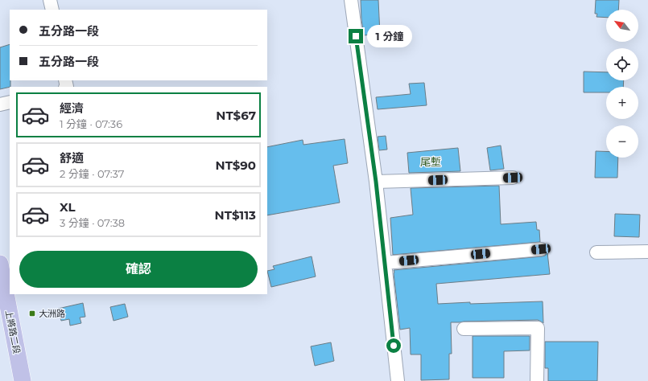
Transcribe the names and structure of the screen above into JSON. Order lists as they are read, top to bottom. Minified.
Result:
{"streets":{"main road":["上將路二段"]},"districts":["尾塹"],"places":{"transit":["大洲路"]},"north":"top left","page":{"map_buttons":["+","−"],"banner":["五分路一段","五分路一段"],"bubble":"1 分鐘","list":[{"name":"經濟","note":"1 分鐘 · 07:36","value":"NT$67"},{"name":"舒適","note":"2 分鐘 · 07:37","value":"NT$90"},{"name":"XL","note":"3 分鐘 · 07:38","value":"NT$113"}],"buttons":"確認"}}
